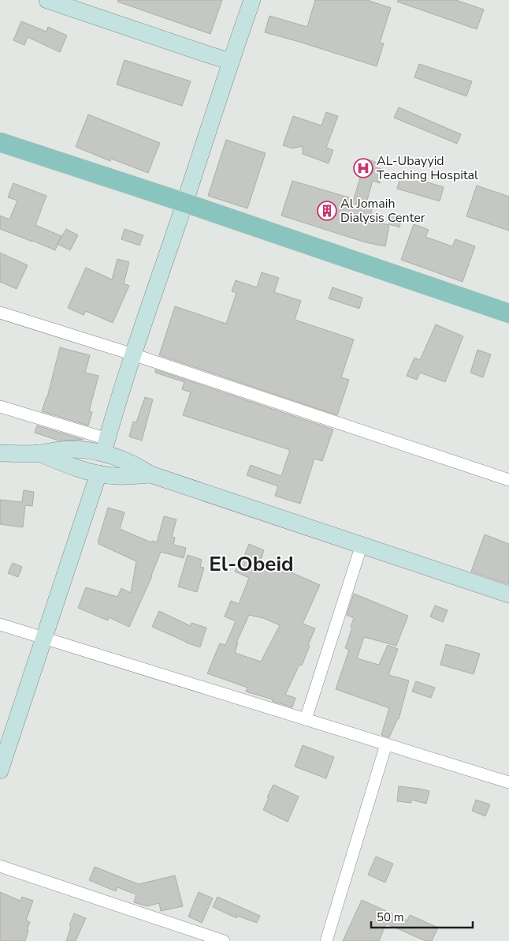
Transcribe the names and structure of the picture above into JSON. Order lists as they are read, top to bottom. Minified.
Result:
{"districts":["El-Obeid"],"places":{"hospital":["AL-Ubayyid Teaching Hospital"],"building":["Al Jomaih Dialysis Center"]},"scale_bar":"50 m"}
